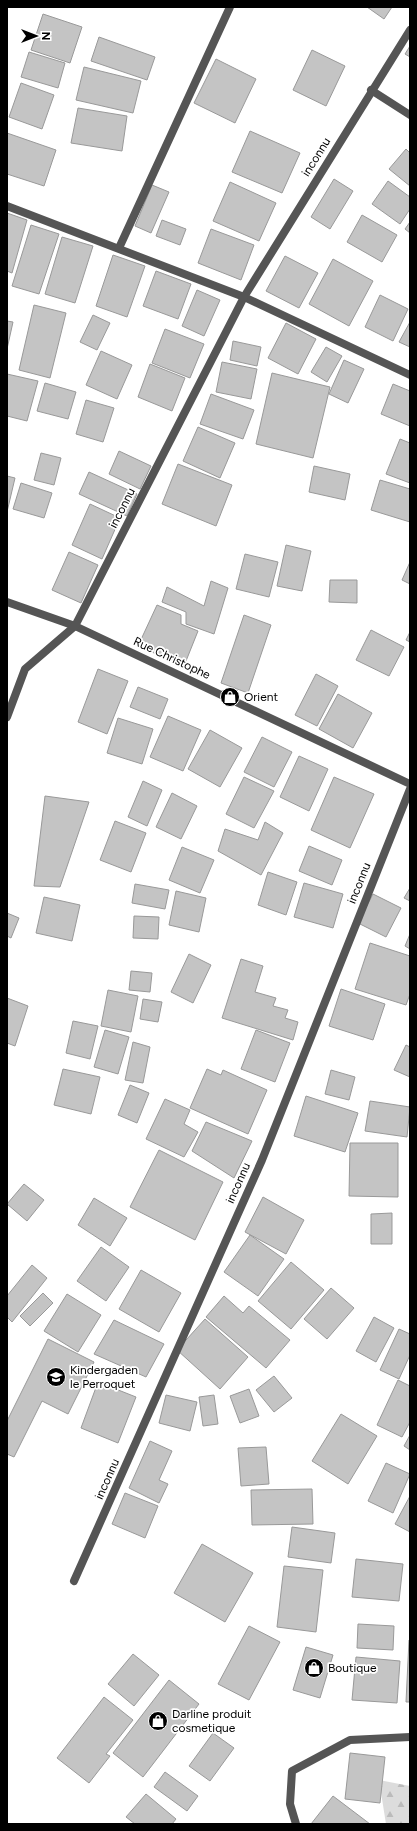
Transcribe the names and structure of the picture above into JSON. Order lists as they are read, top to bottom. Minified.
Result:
{"streets":{"street":["inconnu","Rue Christophe"]},"crossings":[["inconnu","Rue Christophe"]],"places":{"shop":["Orient","Boutique","Darline produit cosmetique"],"school or university":["Kindergaden le Perroquet"]},"north":"right"}
